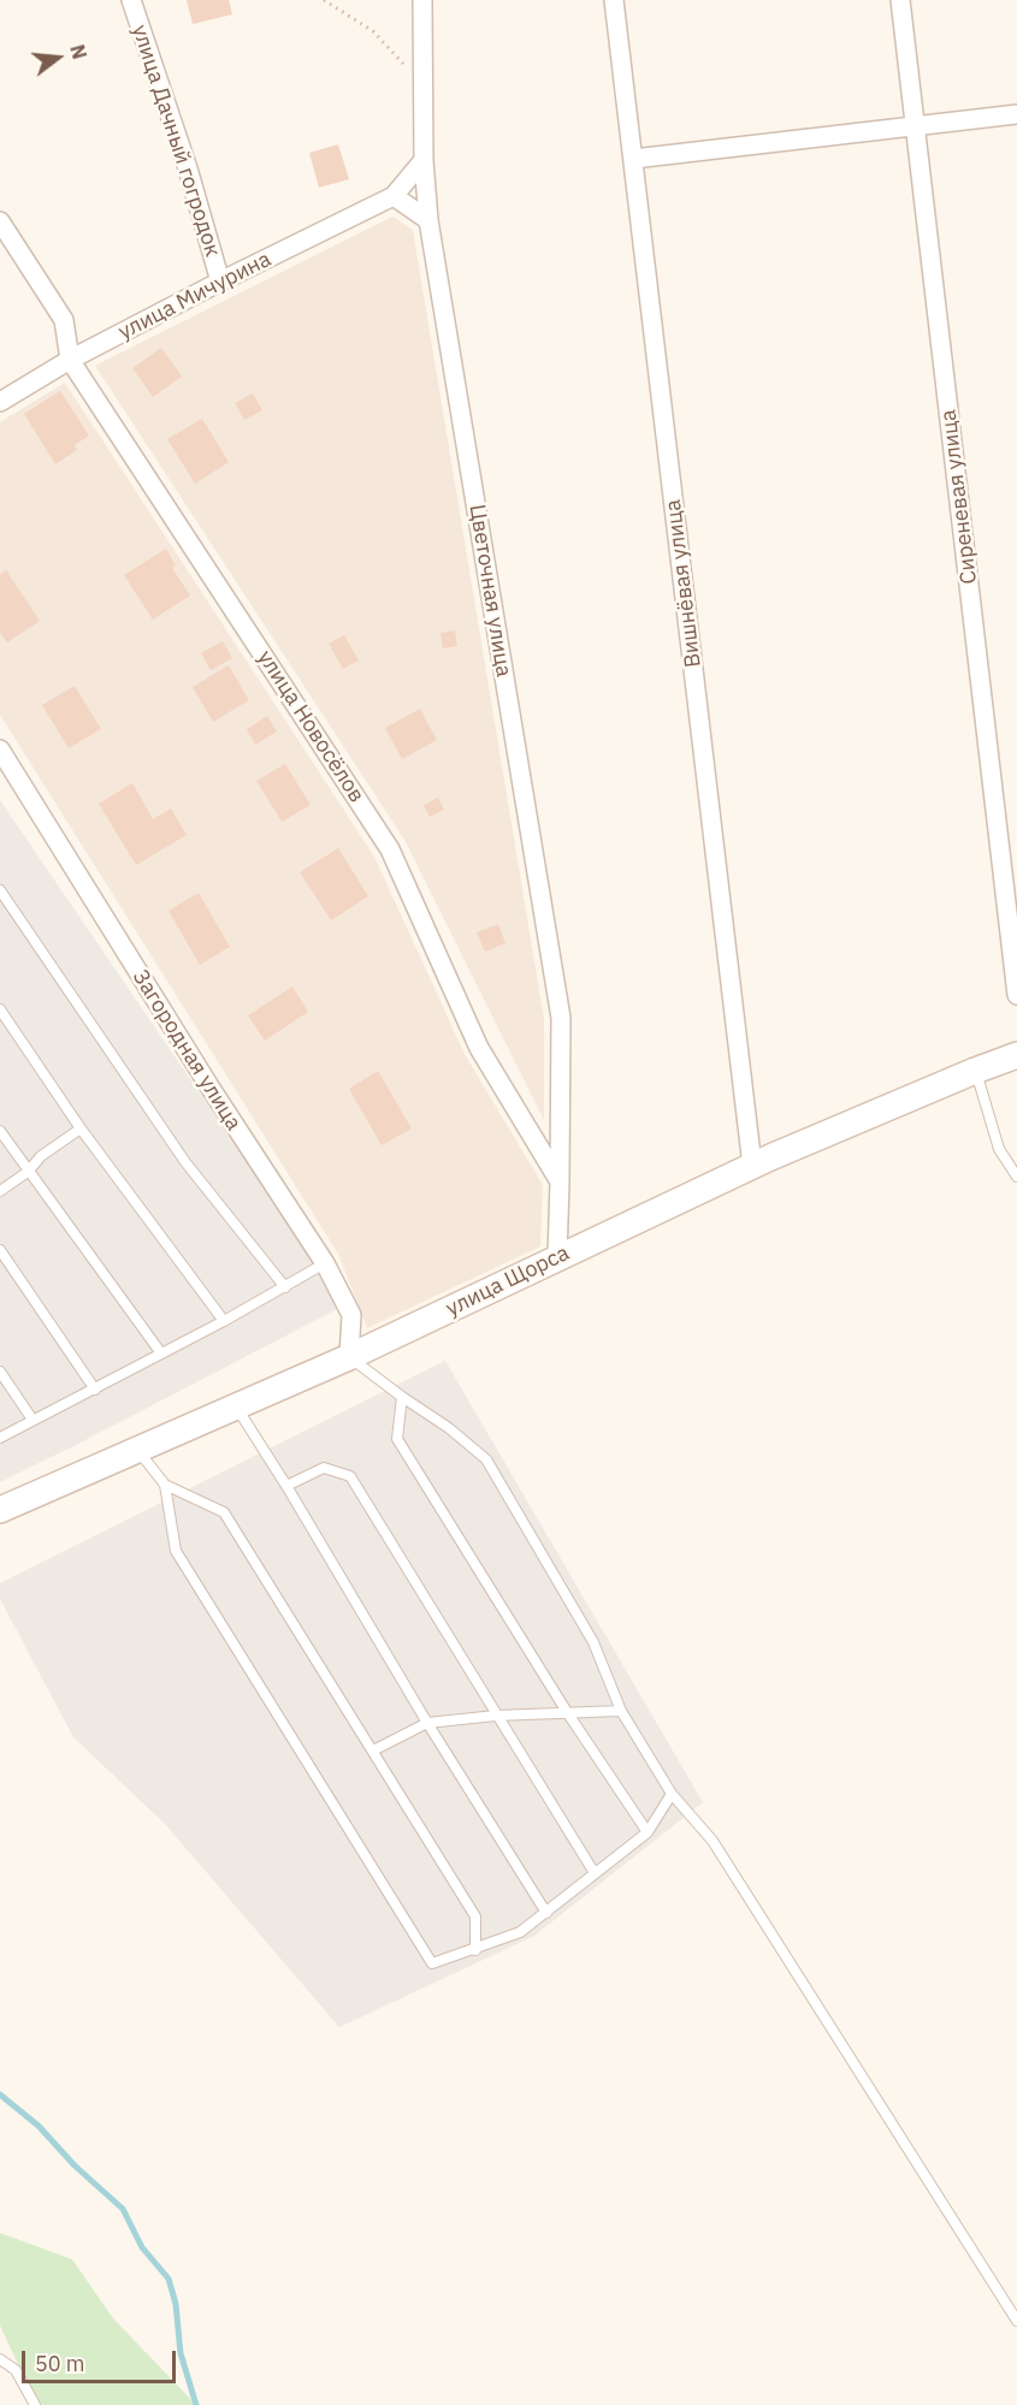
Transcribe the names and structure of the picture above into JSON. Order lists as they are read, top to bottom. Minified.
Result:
{"streets":{"street":["улица Дачный гогродок","улица Мичурина","Сиреневая улица","Вишнёвая улица","Цветочная улица","улица Новосёлов","Загородная улица","улица Щорса"]},"crossings":[["улица Дачный гогродок","улица Мичурина"],["улица Мичурина","Цветочная улица"],["улица Мичурина","улица Новосёлов"],["Вишнёвая улица","улица Щорса"],["Цветочная улица","улица Новосёлов"],["Загородная улица","улица Щорса"]],"scale_bar":"50 m","north":"right"}
